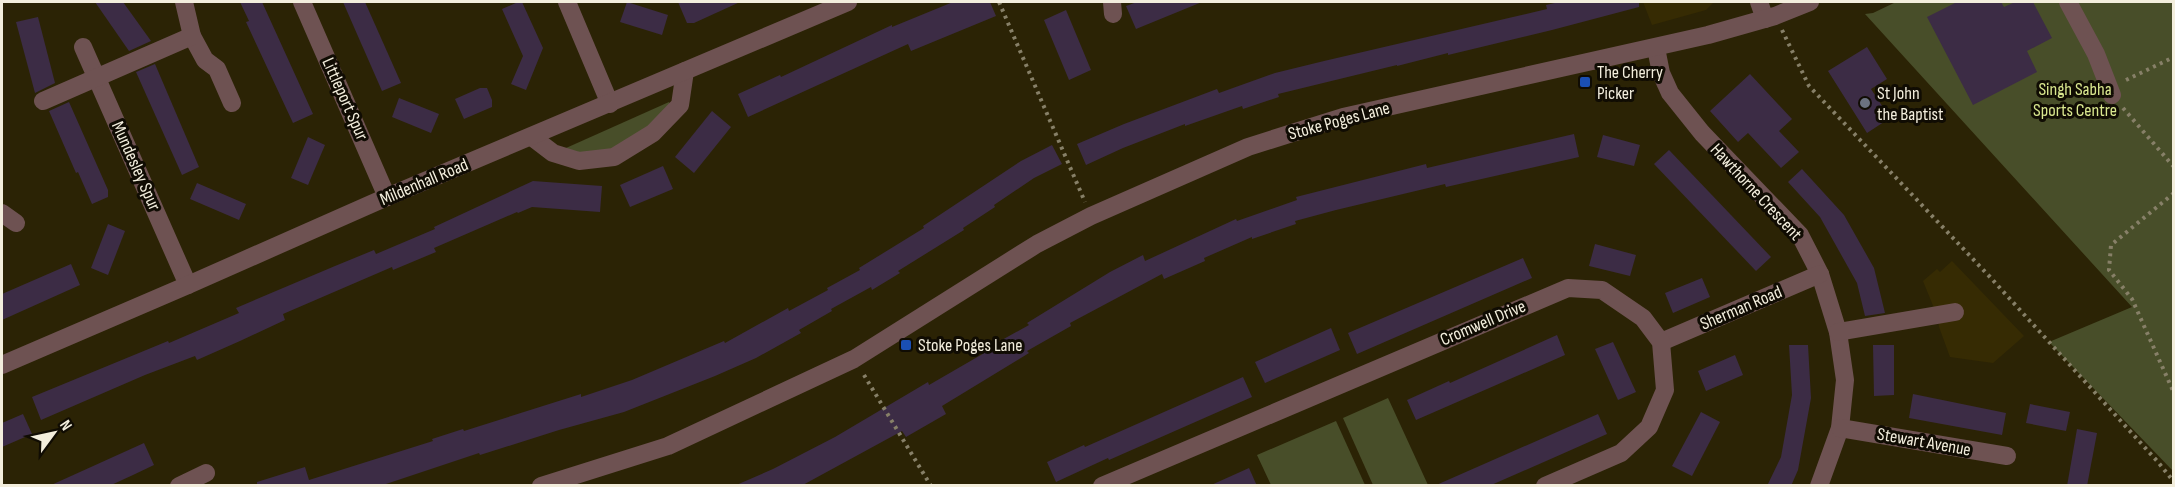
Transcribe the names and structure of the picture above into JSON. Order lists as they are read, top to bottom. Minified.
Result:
{"streets":{"street":["Littleport Spur","Stoke Poges Lane","Mundesley Spur","Mildenhall Road","Hawthorne Crescent","Sherman Road","Cromwell Drive","Stewart Avenue"]},"crossings":[["Littleport Spur","Mildenhall Road"],["Stoke Poges Lane","Hawthorne Crescent"],["Mundesley Spur","Mildenhall Road"],["Hawthorne Crescent","Sherman Road"],["Hawthorne Crescent","Stewart Avenue"],["Sherman Road","Cromwell Drive"]],"parks":["Singh Sabha Sports Centre"],"places":{"transit":["The Cherry Picker","Stoke Poges Lane"],"other":["St John the Baptist"]},"north":"top right"}
